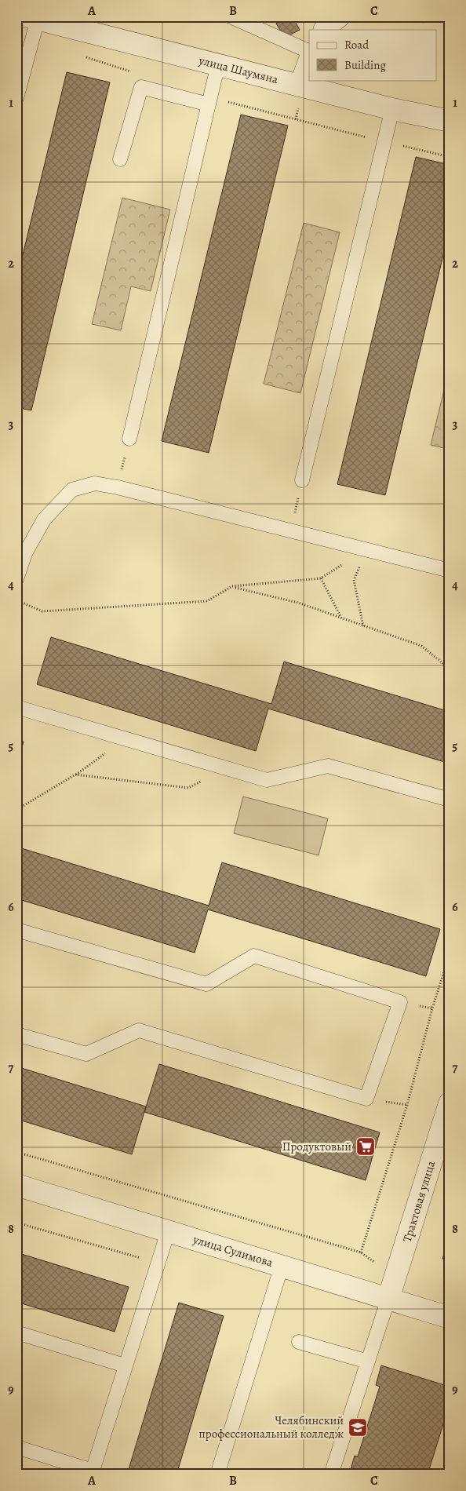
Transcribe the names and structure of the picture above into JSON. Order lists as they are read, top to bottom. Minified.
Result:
{"streets":{"street":["улица Шаумяна","Трактовая улица","улица Сулимова"]},"crossings":[["Трактовая улица","улица Сулимова"]],"places":{"supermarket":["Продуктовый"],"school or university":["Челябинский профессиональный колледж"]},"legend":["Road","Building"],"grid":{"columns":["A","B","C"],"rows":["1","2","3","4","5","6","7","8","9"]}}
